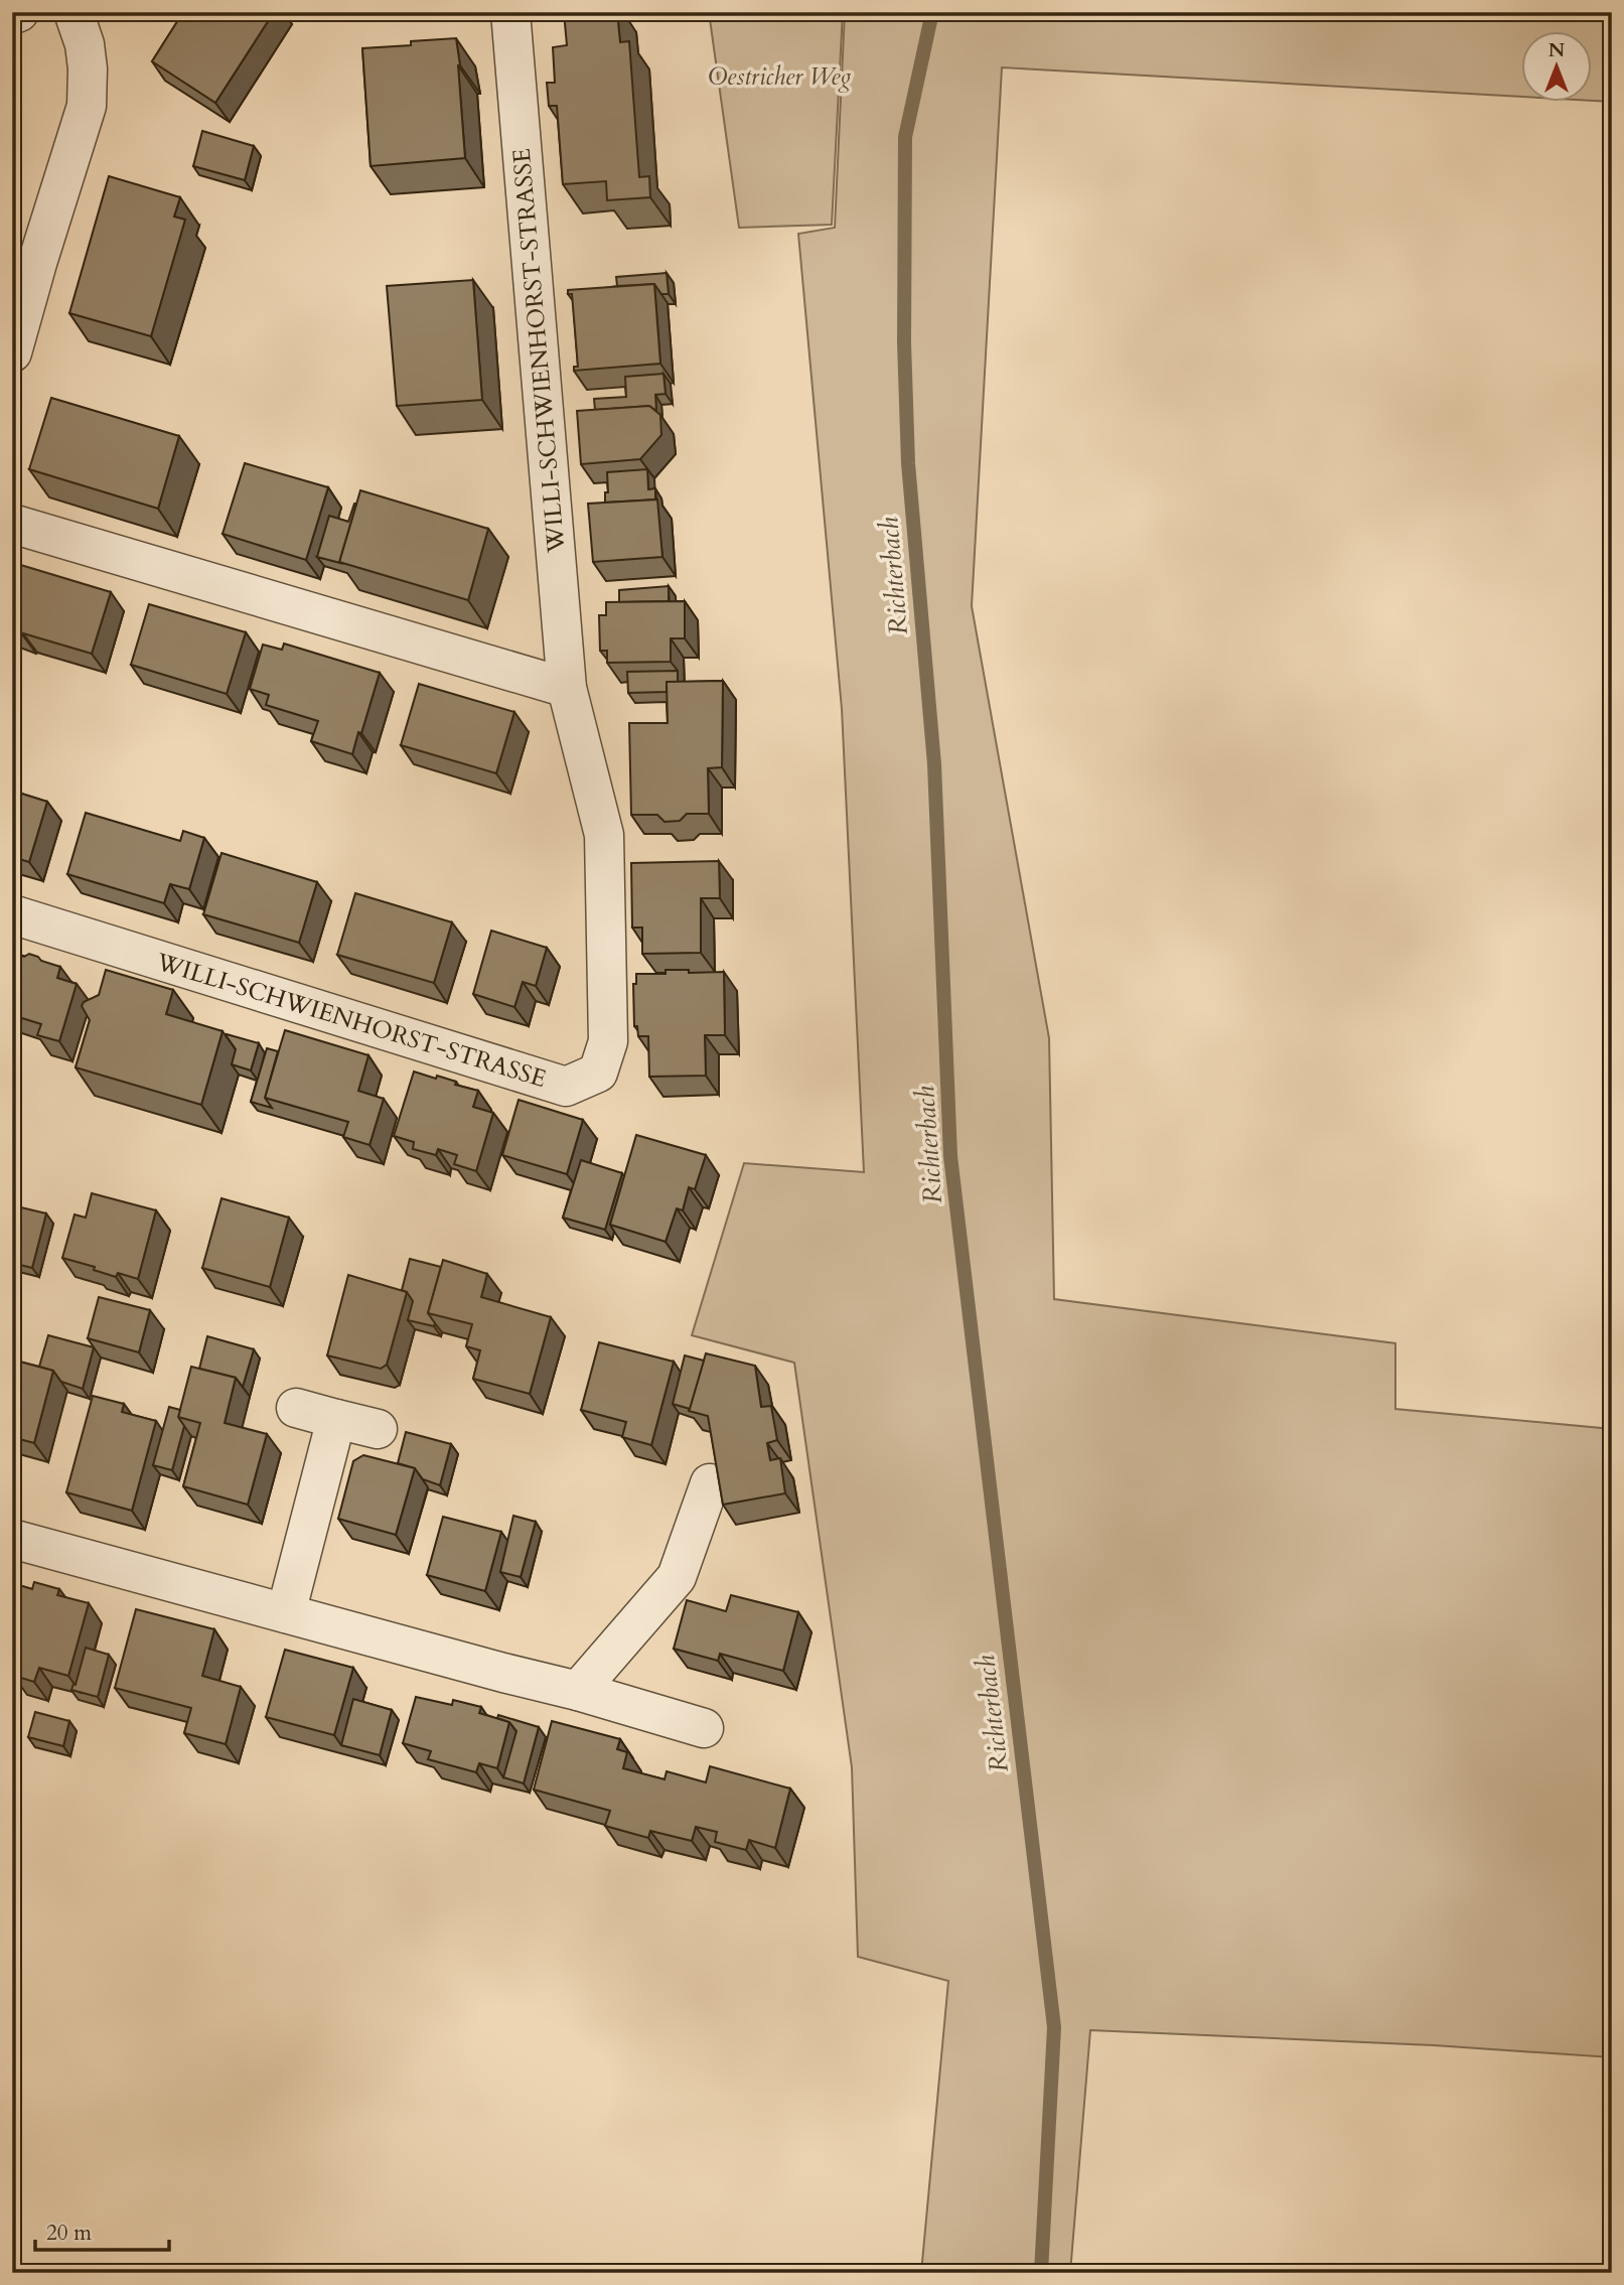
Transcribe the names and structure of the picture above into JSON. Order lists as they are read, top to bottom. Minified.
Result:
{"streets":{"street":["WILLI-SCHWIENHORST-STRASSE"]},"water":["Richterbach"],"parks":["Oestricher Weg"],"scale_bar":"20 m","north":"top"}
